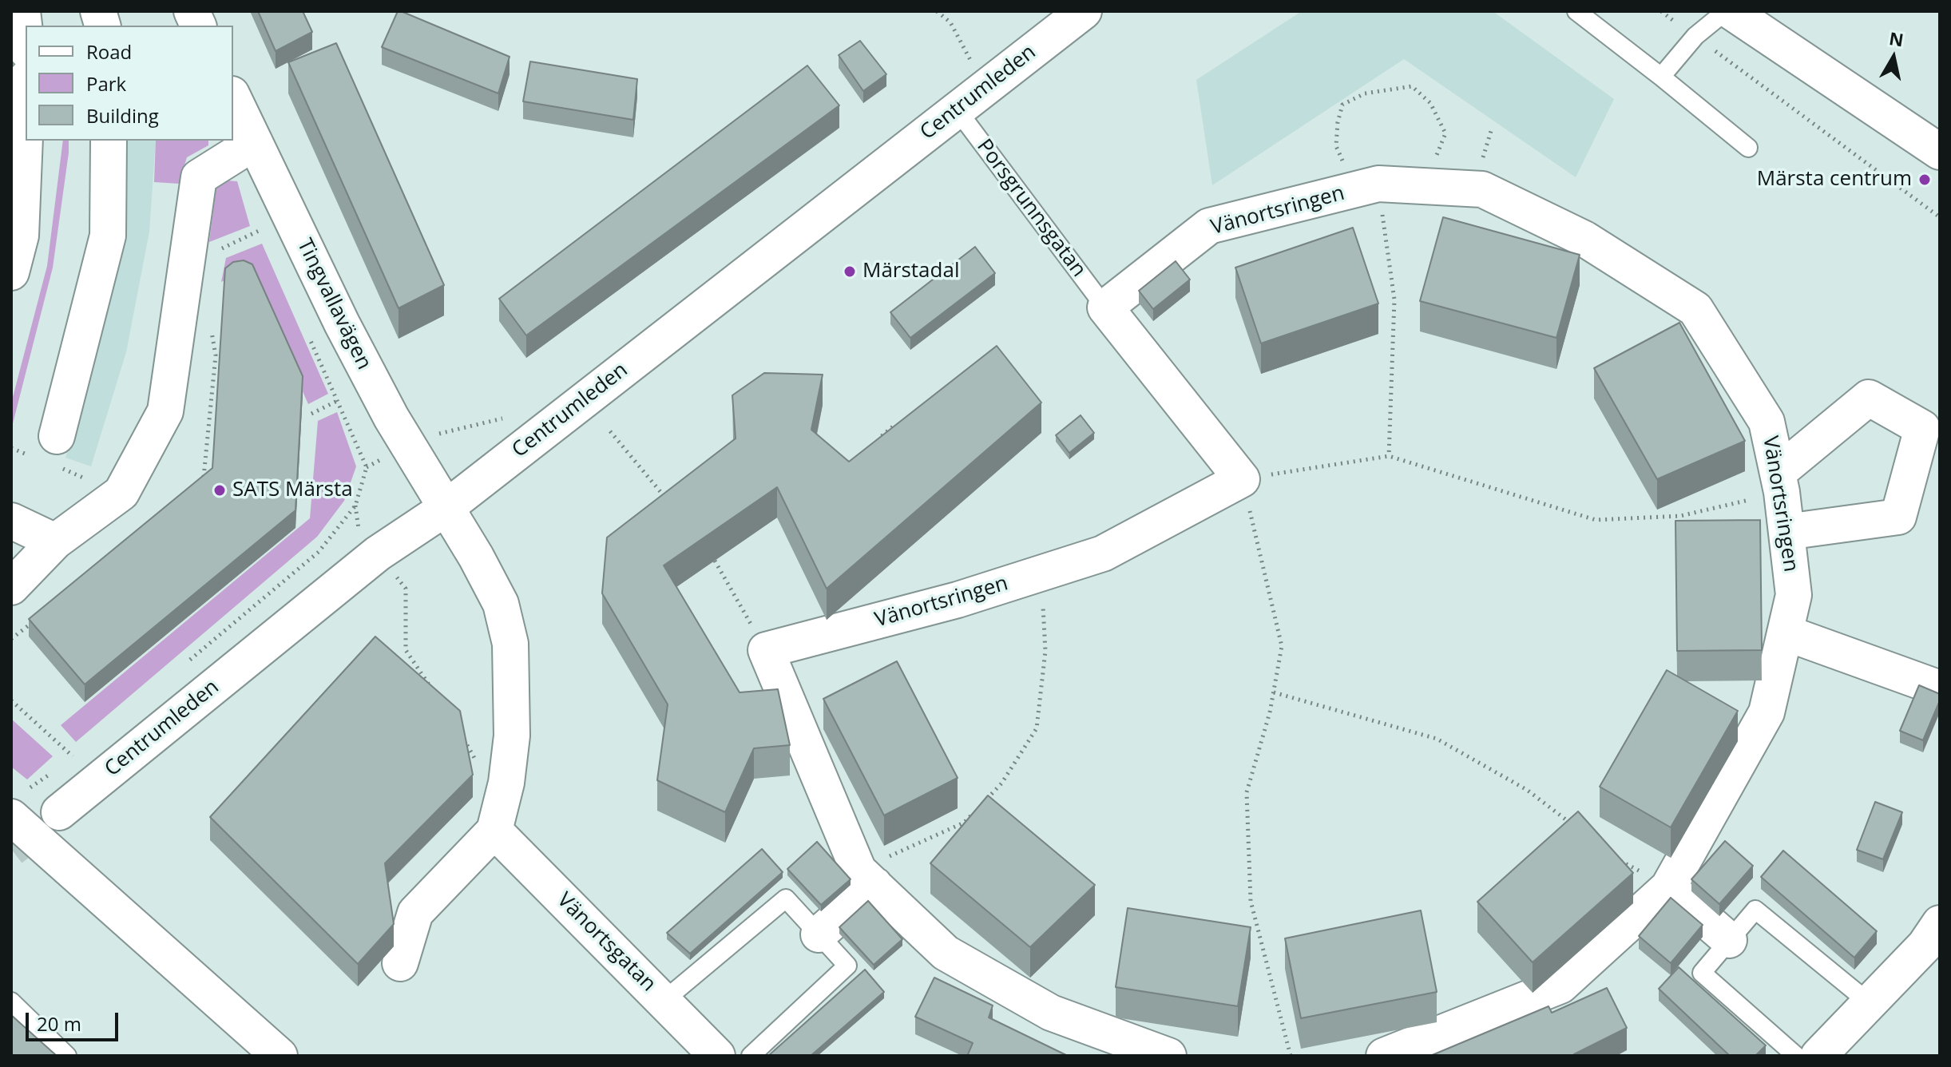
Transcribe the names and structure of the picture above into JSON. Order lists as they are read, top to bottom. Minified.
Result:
{"streets":{"street":["Centrumleden","Vänortsringen","Tingvallavägen","Vänortsgatan"],"lane":["Porsgrunnsgatan"]},"crossings":[["Centrumleden","Porsgrunnsgatan"],["Centrumleden","Tingvallavägen"],["Porsgrunnsgatan","Vänortsringen"],["Tingvallavägen","Vänortsgatan"]],"places":["Märsta centrum","Märstadal","SATS Märsta"],"legend":["Road","Park","Building"],"scale_bar":"20 m","north":"top"}
